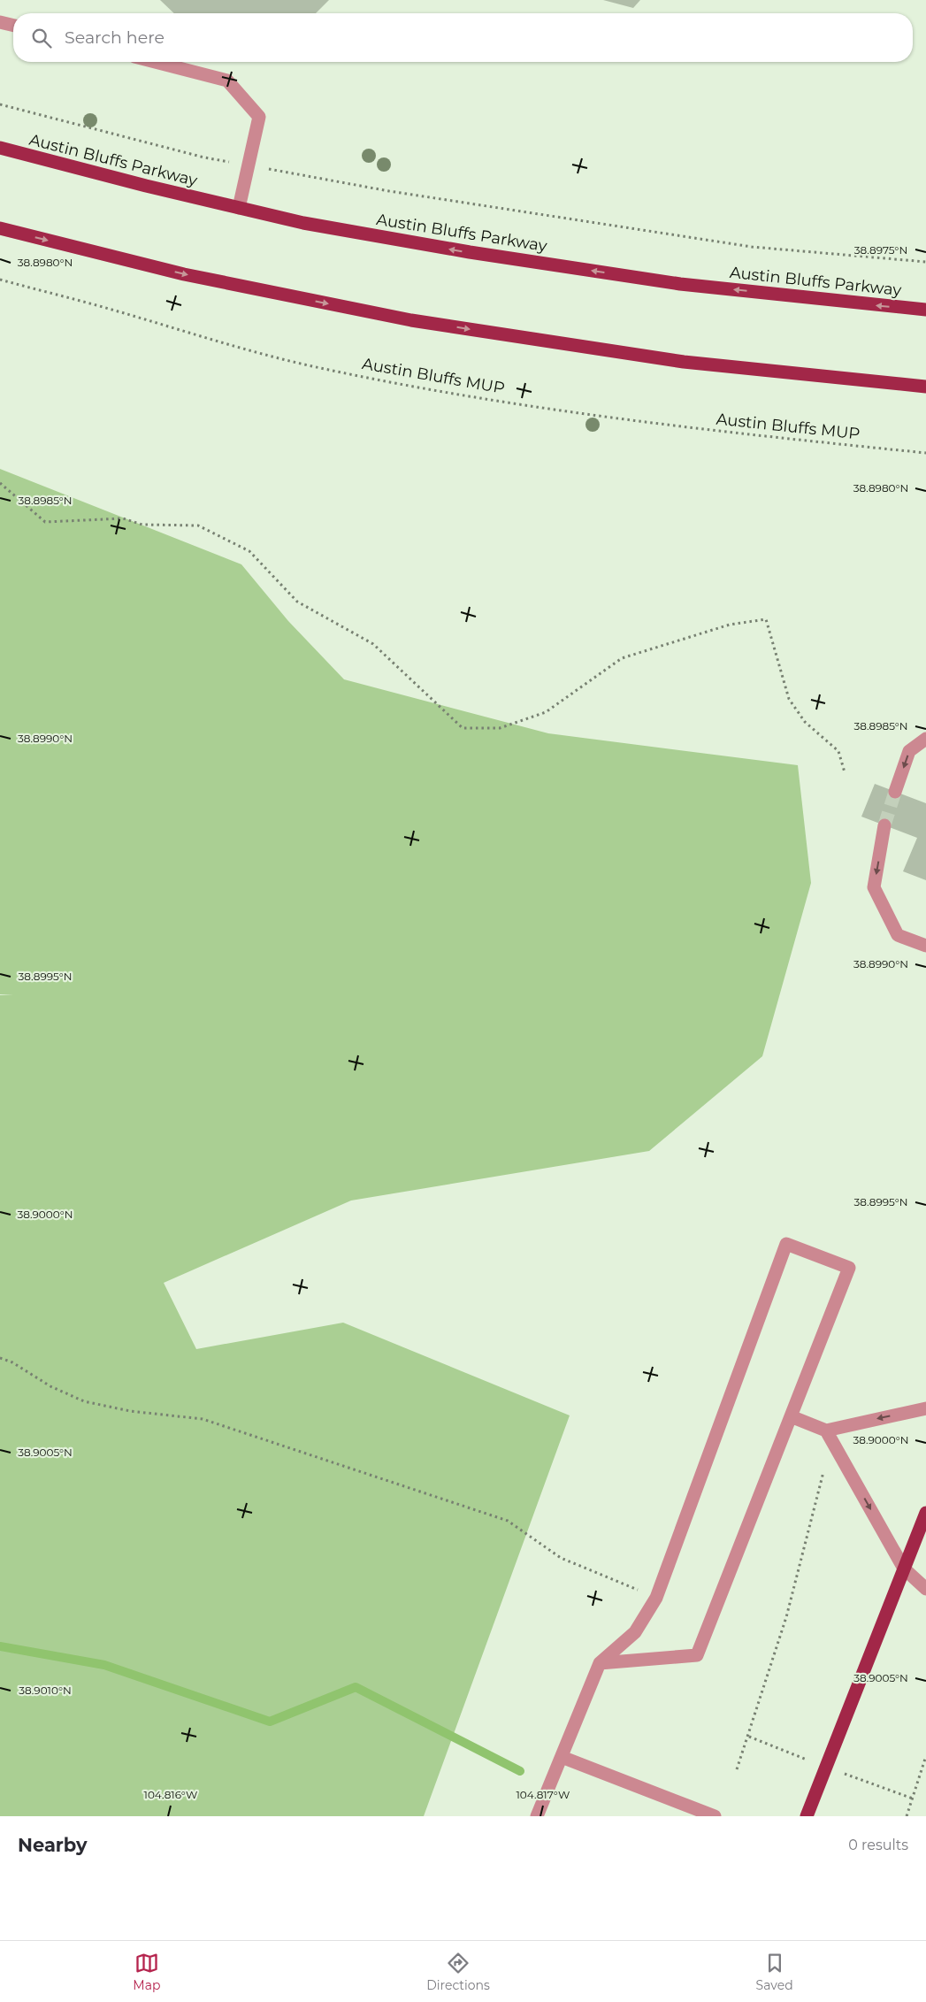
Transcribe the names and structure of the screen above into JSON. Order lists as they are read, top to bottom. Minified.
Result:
{"streets":{"main road":["Austin Bluffs Parkway"],"path":["Austin Bluffs MUP"]},"page":{"search":"Search here","heading":["Nearby","0 results"],"nav":["Map","Directions","Saved"]},"coordinates":["38.8975°N","38.8980°N","38.8985°N","38.8990°N","38.8995°N","38.9000°N","38.9005°N","38.9010°N","104.816°W","104.817°W"]}
